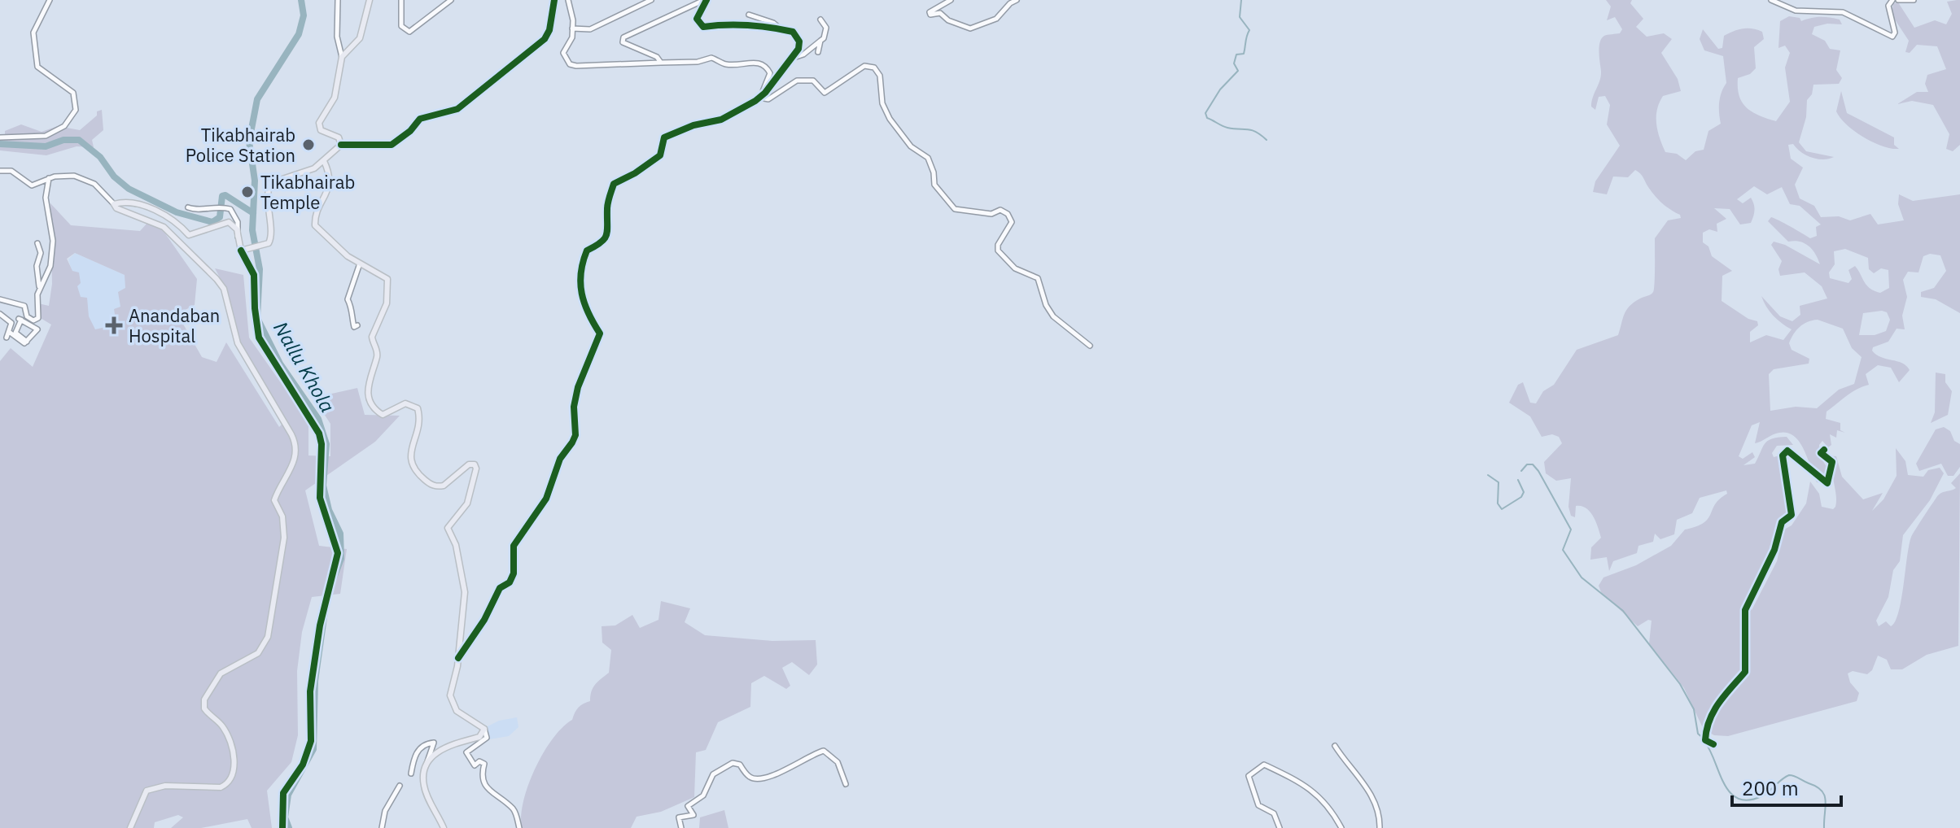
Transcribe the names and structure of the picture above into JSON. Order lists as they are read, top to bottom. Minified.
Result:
{"water":["Nallu Khola"],"places":{"other":["Tikabhairab Police Station","Tikabhairab Temple"],"health":["Anandaban Hospital"]},"scale_bar":"200 m"}
